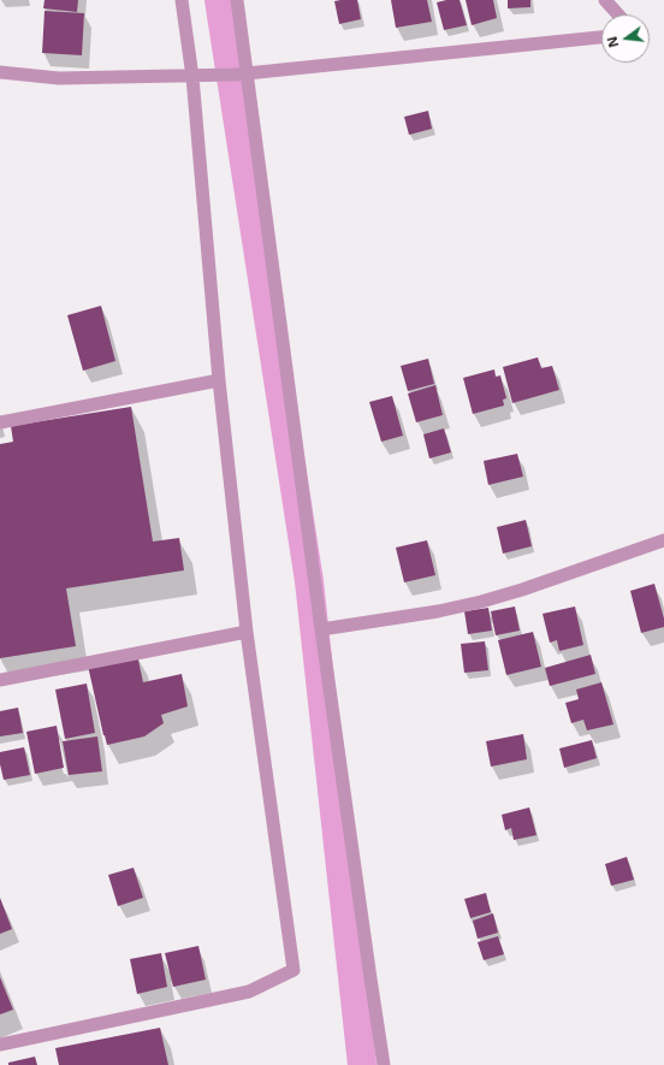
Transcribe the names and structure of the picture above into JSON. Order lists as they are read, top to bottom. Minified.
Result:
{"north":"left"}
